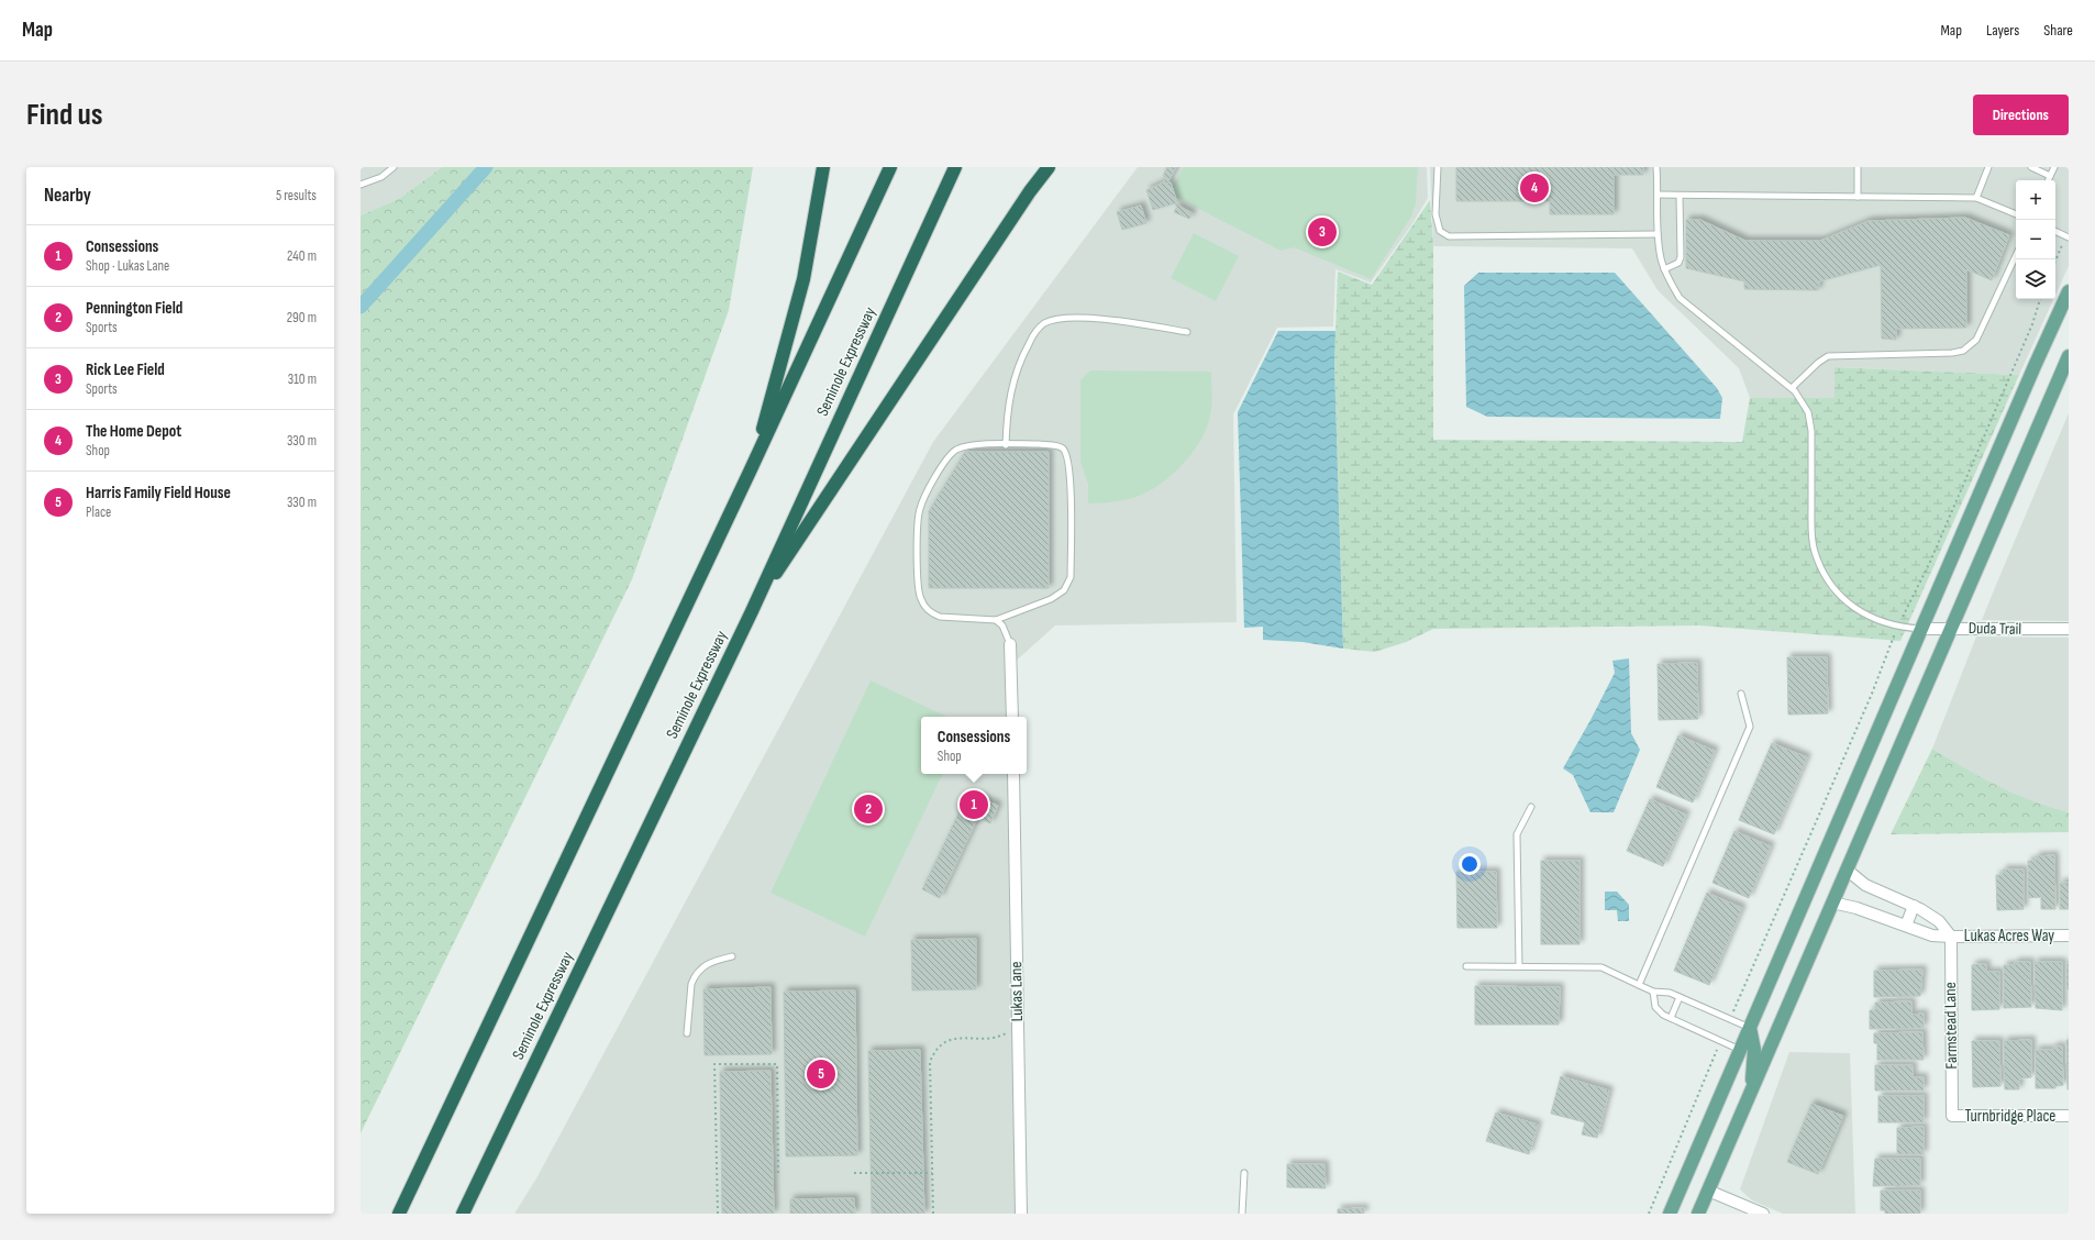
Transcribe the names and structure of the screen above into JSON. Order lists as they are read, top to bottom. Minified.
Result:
{"streets":{"highway":["Seminole Expressway"],"street":["Duda Trail","Lukas Acres Way","Lukas Lane","Farmstead Lane","Turnbridge Place"]},"crossings":[["Lukas Acres Way","Farmstead Lane"],["Farmstead Lane","Turnbridge Place"]],"page":{"header":"Map","nav":["Map","Layers","Share"],"buttons":"Directions","title":"Find us","heading":["Nearby","5 results"],"pins":["4","3","1","2","5"],"map_buttons":["+","−"],"list":[{"mark":"1","name":"Consessions","note":"Shop · Lukas Lane","value":"240 m"},{"mark":"2","name":"Pennington Field","note":"Sports","value":"290 m"},{"mark":"3","name":"Rick Lee Field","note":"Sports","value":"310 m"},{"mark":"4","name":"The Home Depot","note":"Shop","value":"330 m"},{"mark":"5","name":"Harris Family Field House","note":"Place","value":"330 m"}],"popup":["Consessions","Shop"]}}
